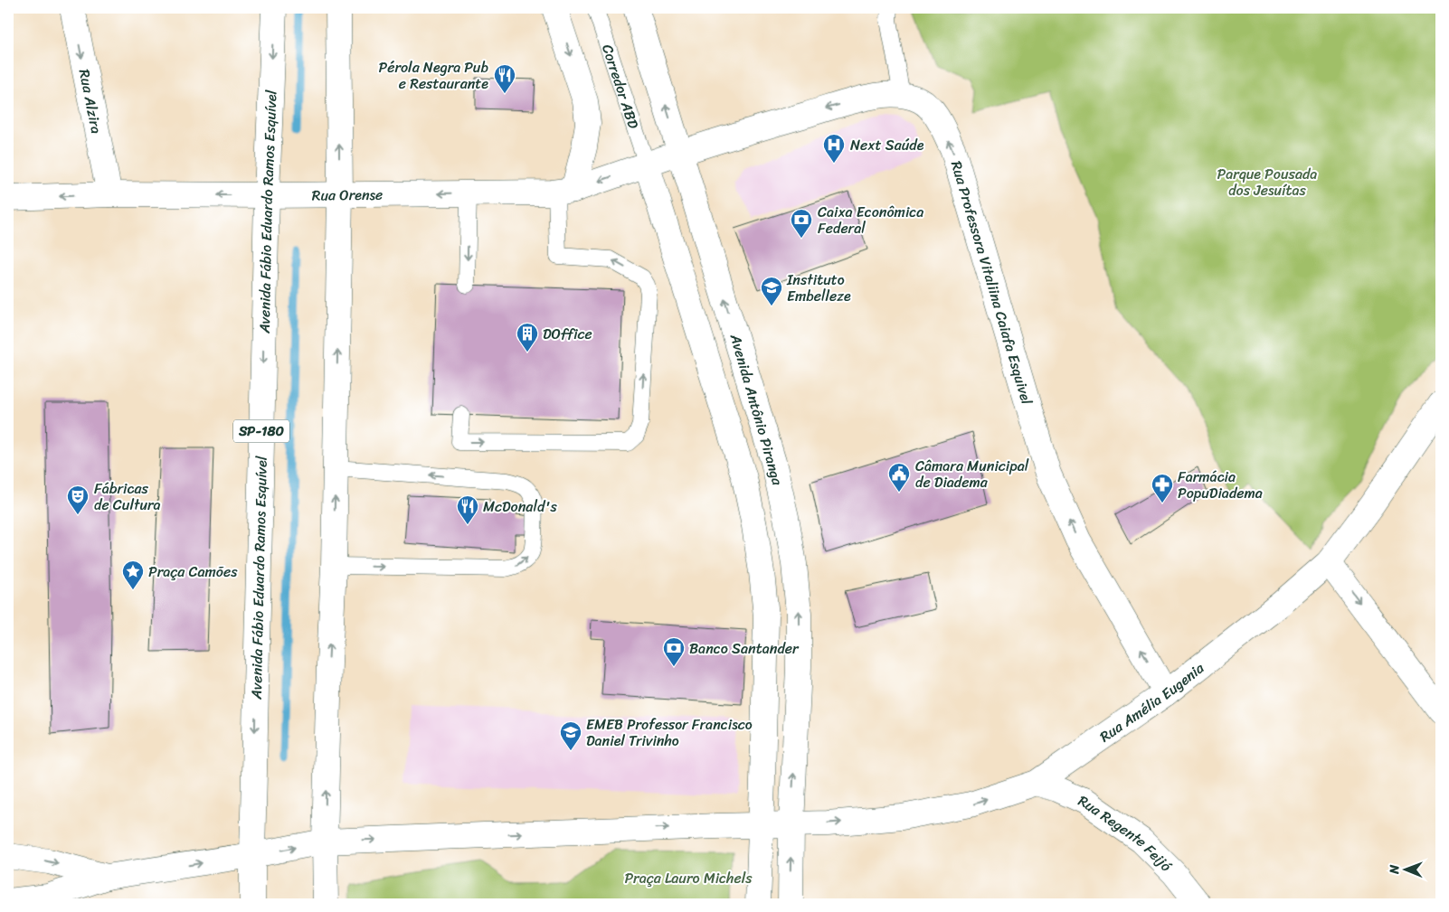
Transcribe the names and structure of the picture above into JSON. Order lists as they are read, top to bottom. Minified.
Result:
{"streets":{"street":["Rua Alzira","Rua Orense","Avenida Fábio Eduardo Ramos Esquível","Rua Professora Vitaliina Caiafa Esquivel","Avenida Antônio Piranga","SP-180","Rua Amélia Eugenia","Rua Regente Feijó"],"lane":["Corredor ABD"]},"crossings":[["Corredor ABD","Rua Orense"],["Rua Alzira","Rua Orense"],["Rua Orense","Avenida Fábio Eduardo Ramos Esquível"],["Rua Orense","Rua Professora Vitaliina Caiafa Esquivel"],["Rua Orense","Avenida Antônio Piranga"],["Avenida Fábio Eduardo Ramos Esquível","Rua Amélia Eugenia"],["Rua Professora Vitaliina Caiafa Esquivel","Avenida Antônio Piranga"],["Rua Professora Vitaliina Caiafa Esquivel","Rua Amélia Eugenia"],["Avenida Antônio Piranga","Rua Amélia Eugenia"],["Rua Amélia Eugenia","Rua Regente Feijó"]],"one_way":["Rua Alzira","Rua Orense","Rua Professora Vitaliina Caiafa Esquivel","Rua Amélia Eugenia"],"parks":["Parque Pousada dos Jesuítas","Praça Lauro Michels"],"places":{"restaurant":["Pérola Negra Pub e Restaurante","McDonald's"],"hospital":["Next Saúde"],"bank":["Caixa Econômica Federal","Banco Santander"],"school or university":["Instituto Embelleze","EMEB Professor Francisco Daniel Trivinho"],"building":["DOffice"],"public building":["Câmara Municipal de Diadema"],"pharmacy":["Farmácia PopuDiadema"],"theatre":["Fábricas de Cultura"],"place":["Praça Camões"]},"north":"left"}
